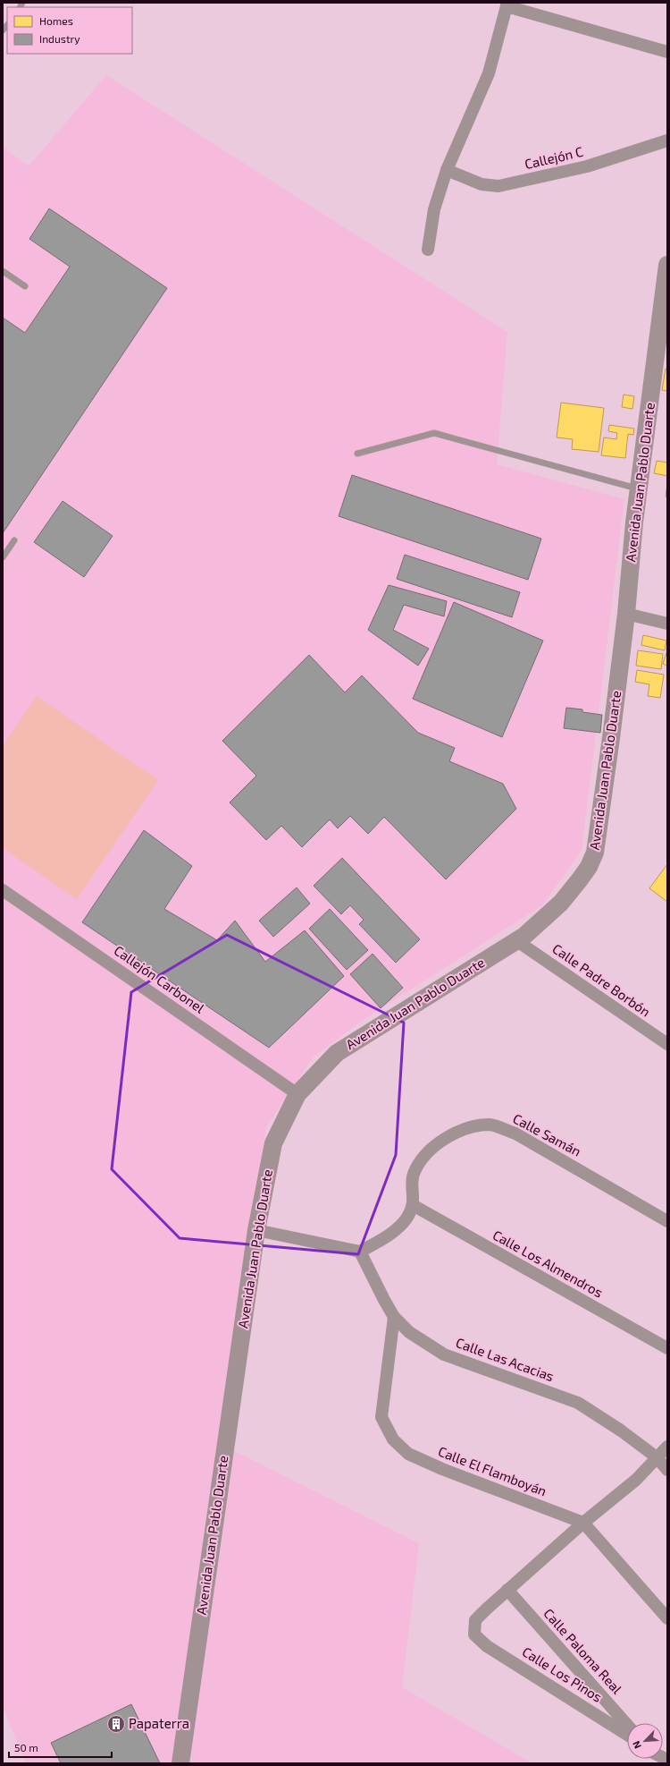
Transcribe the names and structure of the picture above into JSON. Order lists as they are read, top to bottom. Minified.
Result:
{"streets":{"main road":["Avenida Juan Pablo Duarte"],"street":["Callejón C","Callejón Carbonel","Calle Padre Borbón","Calle Samán","Calle Los Almendros","Calle Las Acacias","Calle El Flamboyán","Calle Paloma Real","Calle Los Pinos"]},"crossings":[["Avenida Juan Pablo Duarte","Callejón Carbonel"],["Avenida Juan Pablo Duarte","Calle Padre Borbón"],["Calle Samán","Calle Los Almendros"],["Calle Samán","Calle Las Acacias"],["Calle Las Acacias","Calle El Flamboyán"],["Calle Paloma Real","Calle Los Pinos"]],"places":{"building":["Papaterra"]},"legend":["Homes","Industry"],"scale_bar":"50 m","north":"bottom left"}
